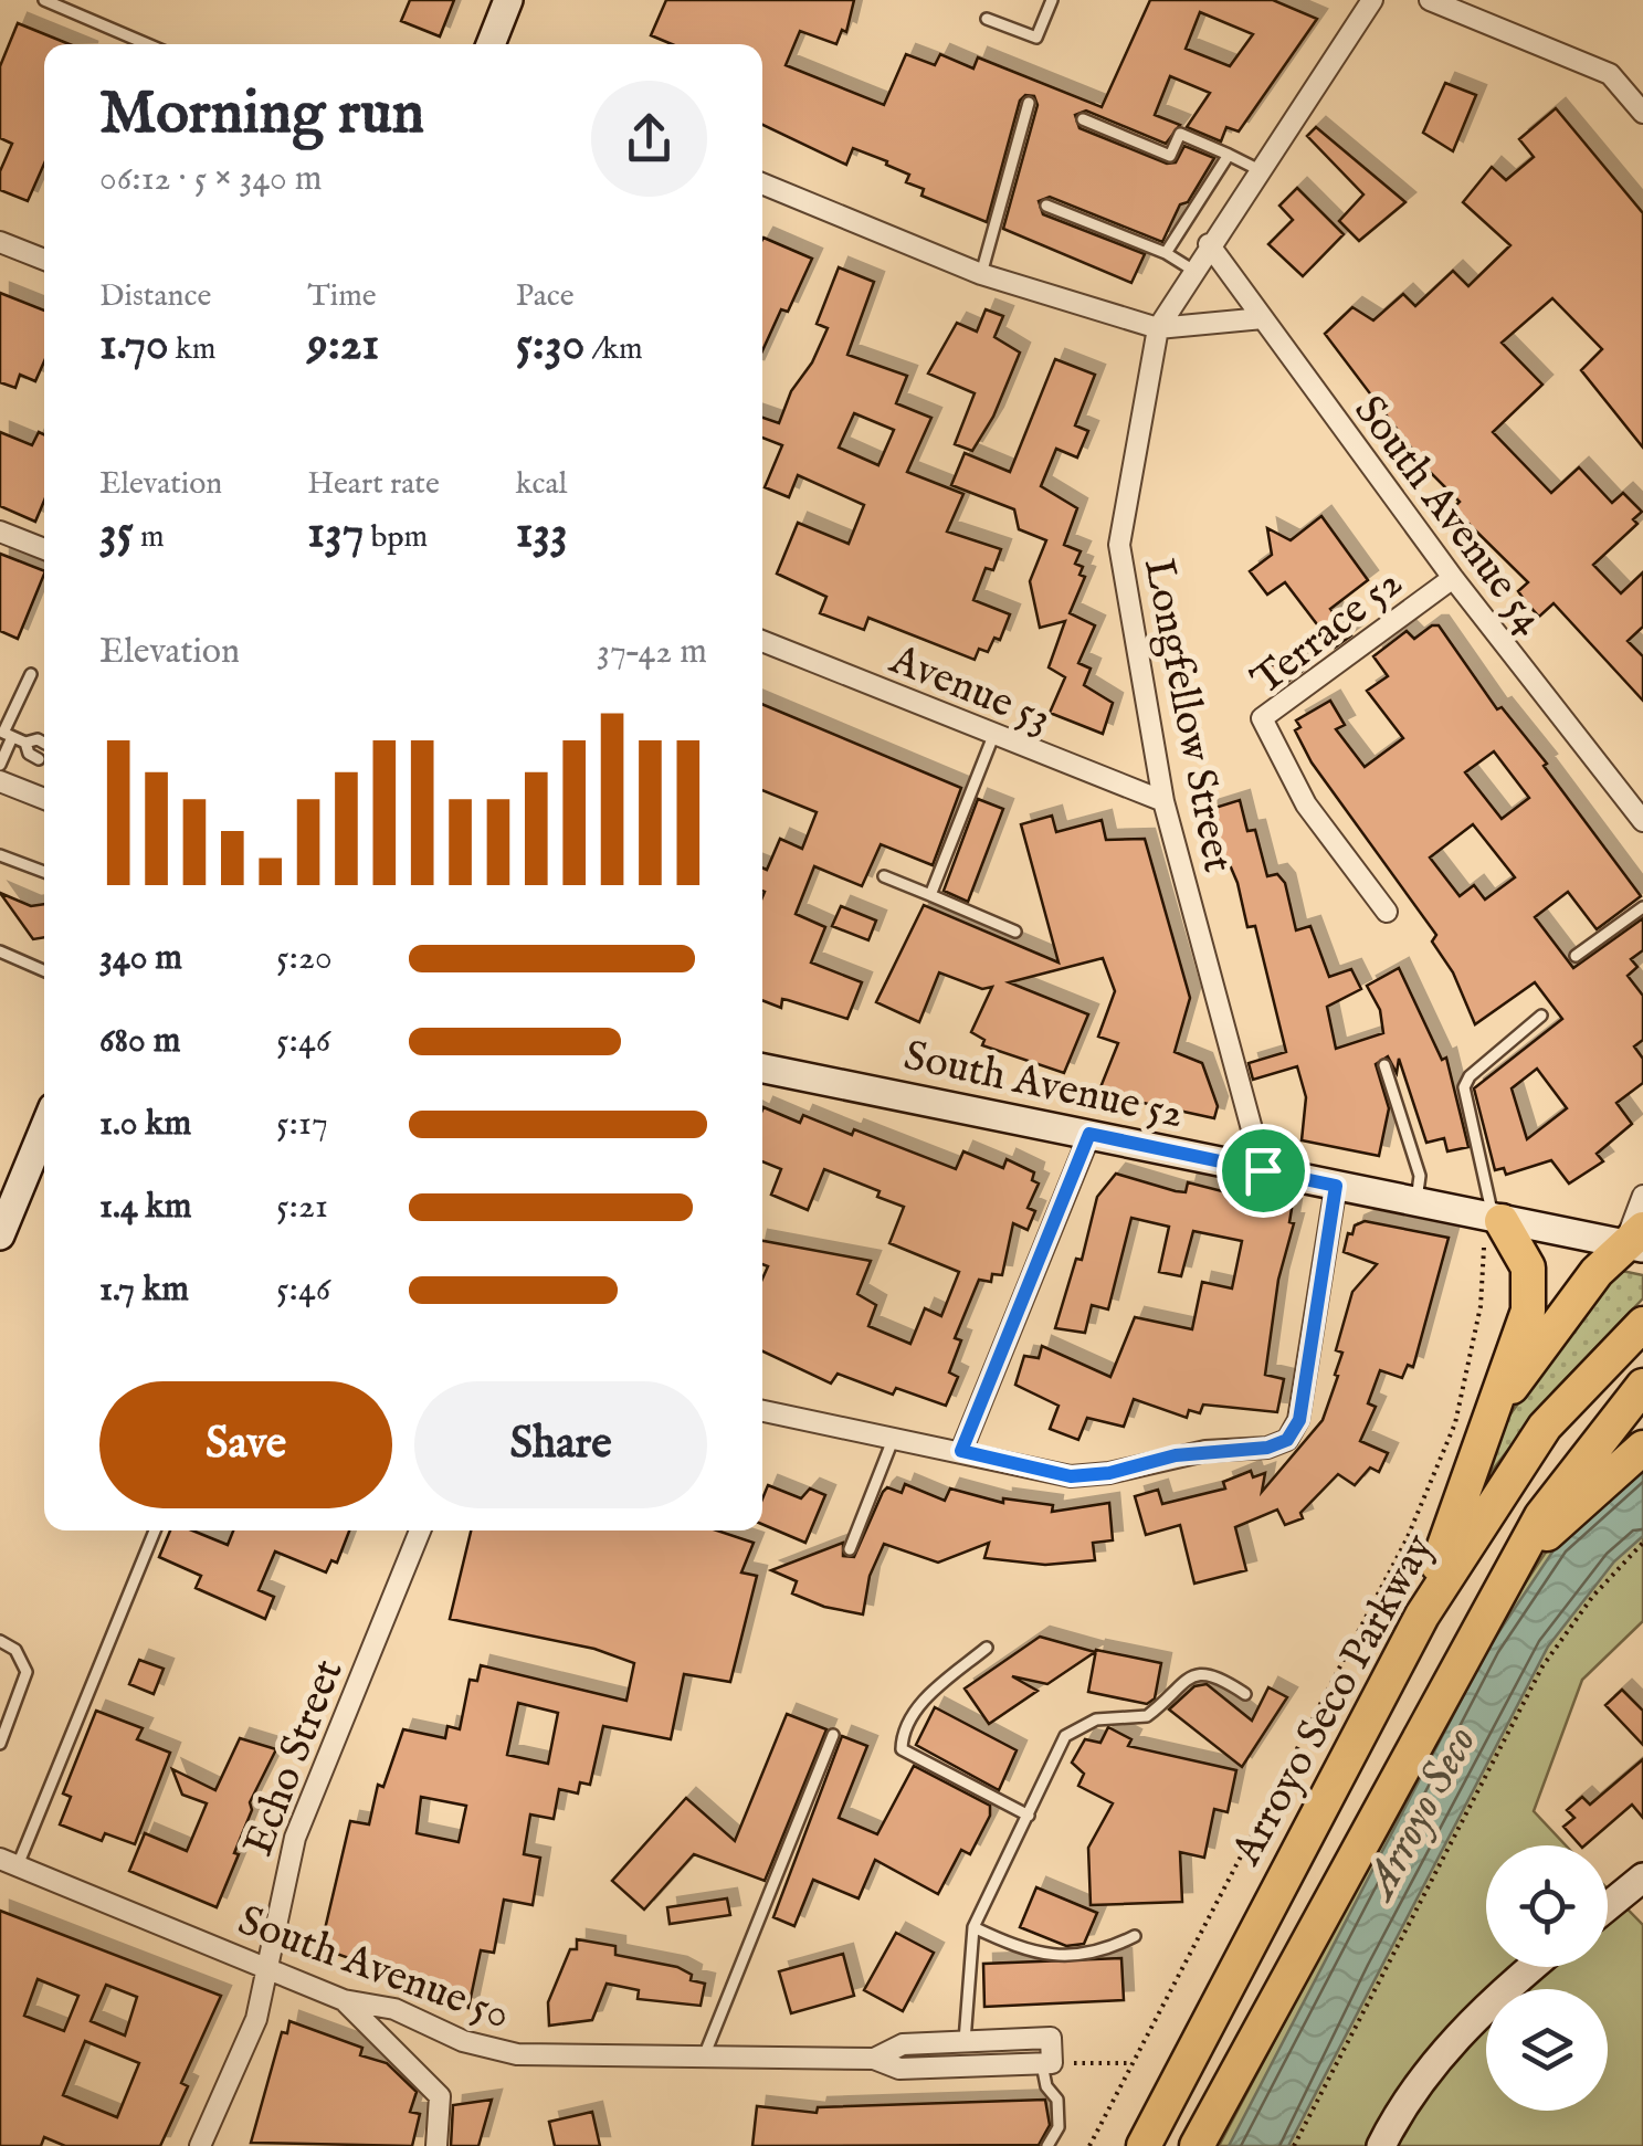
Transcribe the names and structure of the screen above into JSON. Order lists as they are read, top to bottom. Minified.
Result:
{"streets":{"highway":["Arroyo Seco Parkway"],"street":["South Avenue 54","Terrace 52","Avenue 53","Longfellow Street","South Avenue 52","Echo Street","South Avenue 50"]},"crossings":[["South Avenue 54","Terrace 52"],["South Avenue 54","Longfellow Street"],["Avenue 53","Longfellow Street"],["Longfellow Street","South Avenue 52"],["Echo Street","South Avenue 50"]],"water":["Arroyo Seco"],"page":{"heading":["Morning run","06:12 · 5 × 340 m"],"stats":[["Distance","1.70 km"],["Time","9:21"],["Pace","5:30 /km"],["Elevation","35 m"],["Heart rate","137 bpm"],["kcal","133"]],"chart":["Elevation","37–42 m"],"list":[{"name":"340 m","note":"5:20"},{"name":"680 m","note":"5:46"},{"name":"1.0 km","note":"5:17"},{"name":"1.4 km","note":"5:21"},{"name":"1.7 km","note":"5:46"}],"buttons":["Save","Share"]}}
